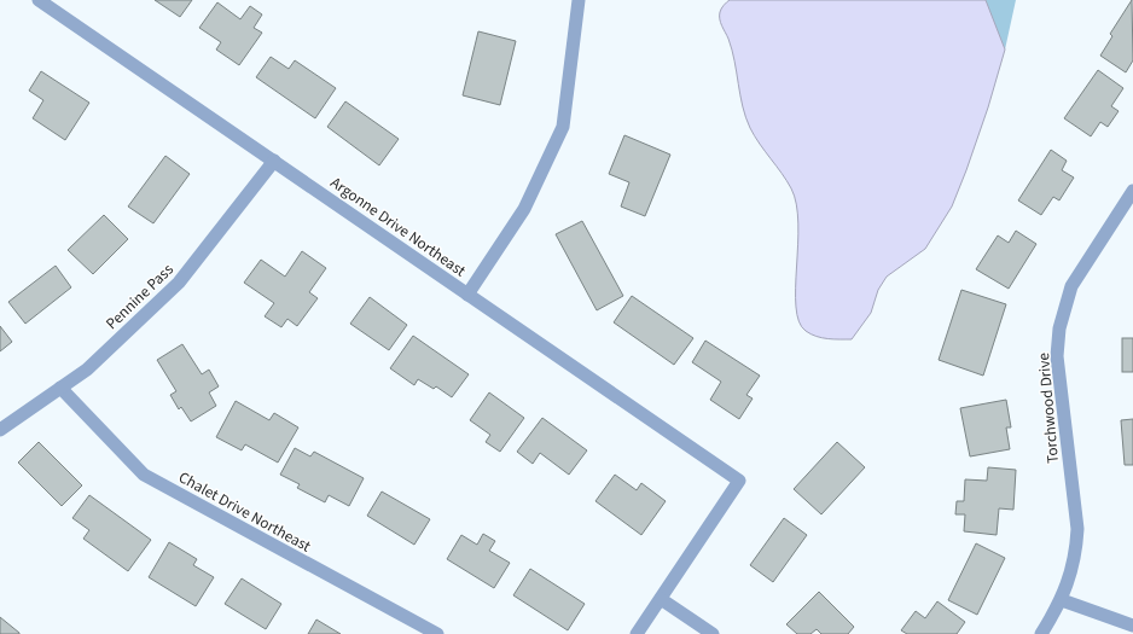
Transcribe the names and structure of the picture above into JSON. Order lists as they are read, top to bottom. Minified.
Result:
{"streets":{"street":["Argonne Drive Northeast","Pennine Pass","Torchwood Drive","Chalet Drive Northeast"]},"crossings":[["Argonne Drive Northeast","Pennine Pass"],["Pennine Pass","Chalet Drive Northeast"]]}
